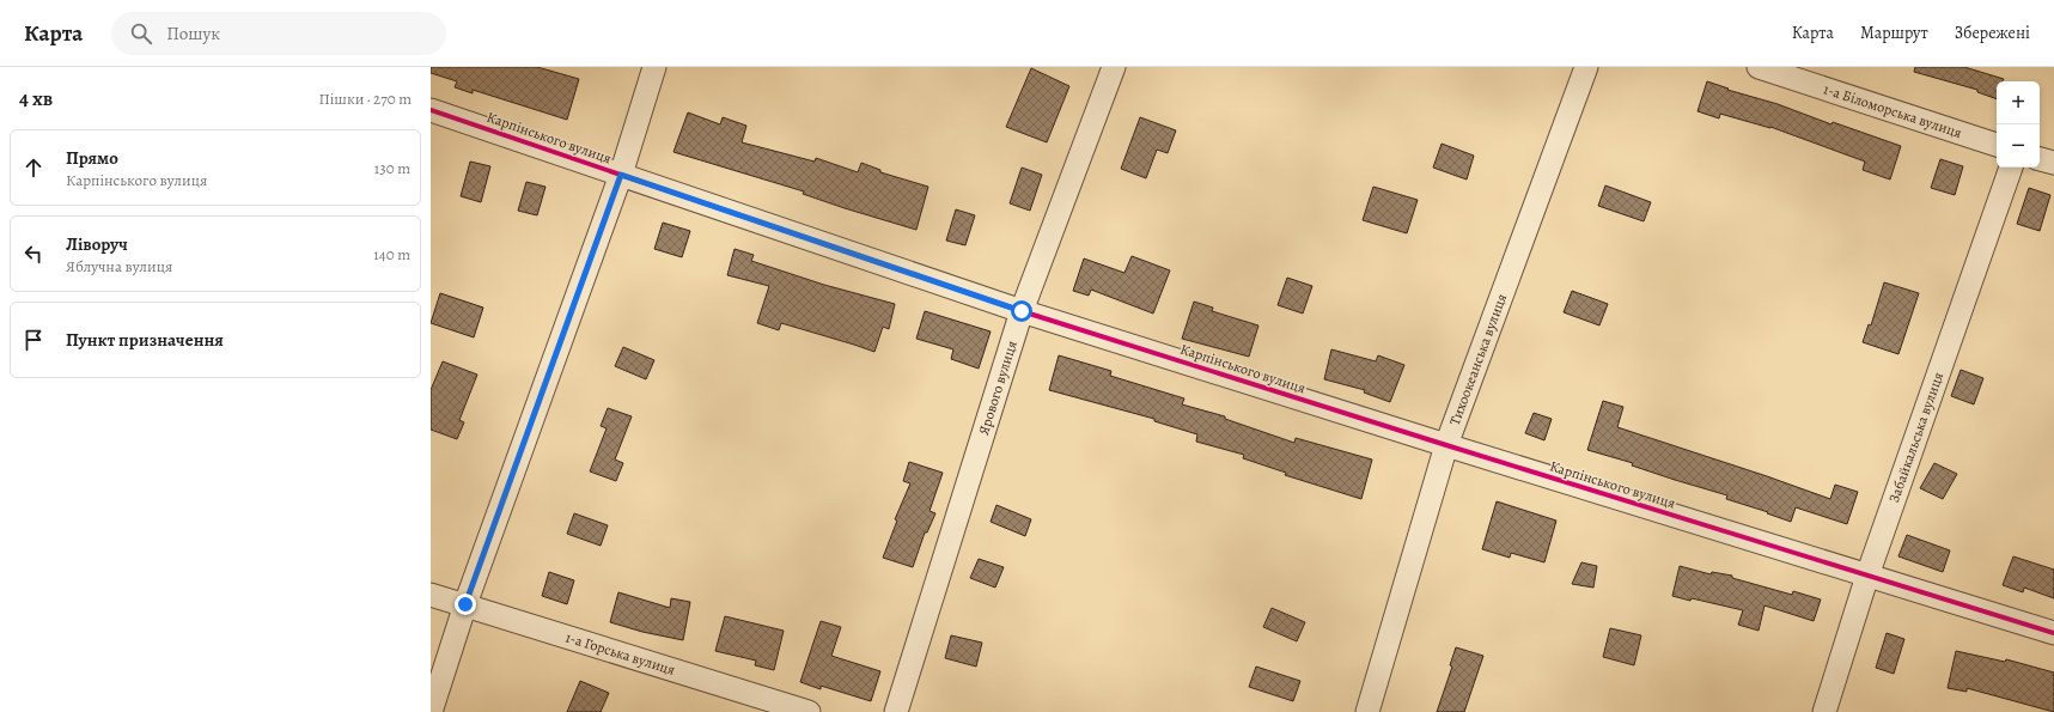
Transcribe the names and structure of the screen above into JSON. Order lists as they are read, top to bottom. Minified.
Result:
{"streets":{"street":["1-а Біломорська вулиця","Карпінського вулиця","Тихоокеанська вулиця","Ярового вулиця","Забайкальська вулиця","1-а Горська вулиця"]},"crossings":[["Карпінського вулиця","Тихоокеанська вулиця"],["Карпінського вулиця","Ярового вулиця"],["Карпінського вулиця","Забайкальська вулиця"]],"page":{"header":"Карта","search":"Пошук","nav":["Карта","Маршрут","Збережені"],"heading":["4 хв","Пішки · 270 m"],"map_buttons":["+","−"],"list":[["Прямо","Карпінського вулиця","130 m"],["Ліворуч","Яблучна вулиця","140 m"],"Пункт призначення"]}}
